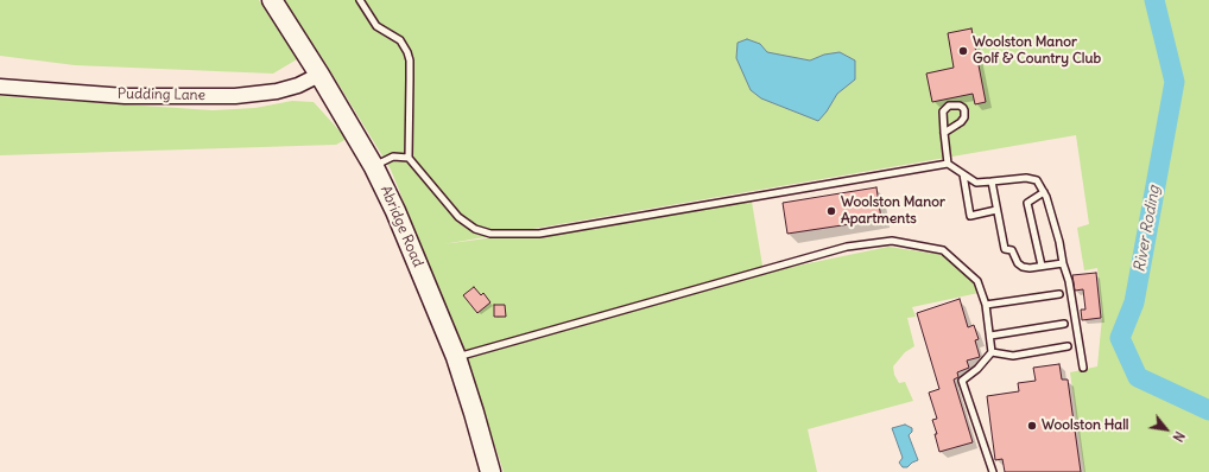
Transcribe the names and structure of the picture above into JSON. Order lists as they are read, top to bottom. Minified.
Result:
{"streets":{"main road":["Abridge Road"],"street":["Pudding Lane"]},"crossings":[["Pudding Lane","Abridge Road"]],"water":["River Roding"],"places":["Woolston Manor Golf & Country Club","Woolston Manor Apartments","Woolston Hall"],"north":"bottom right"}
